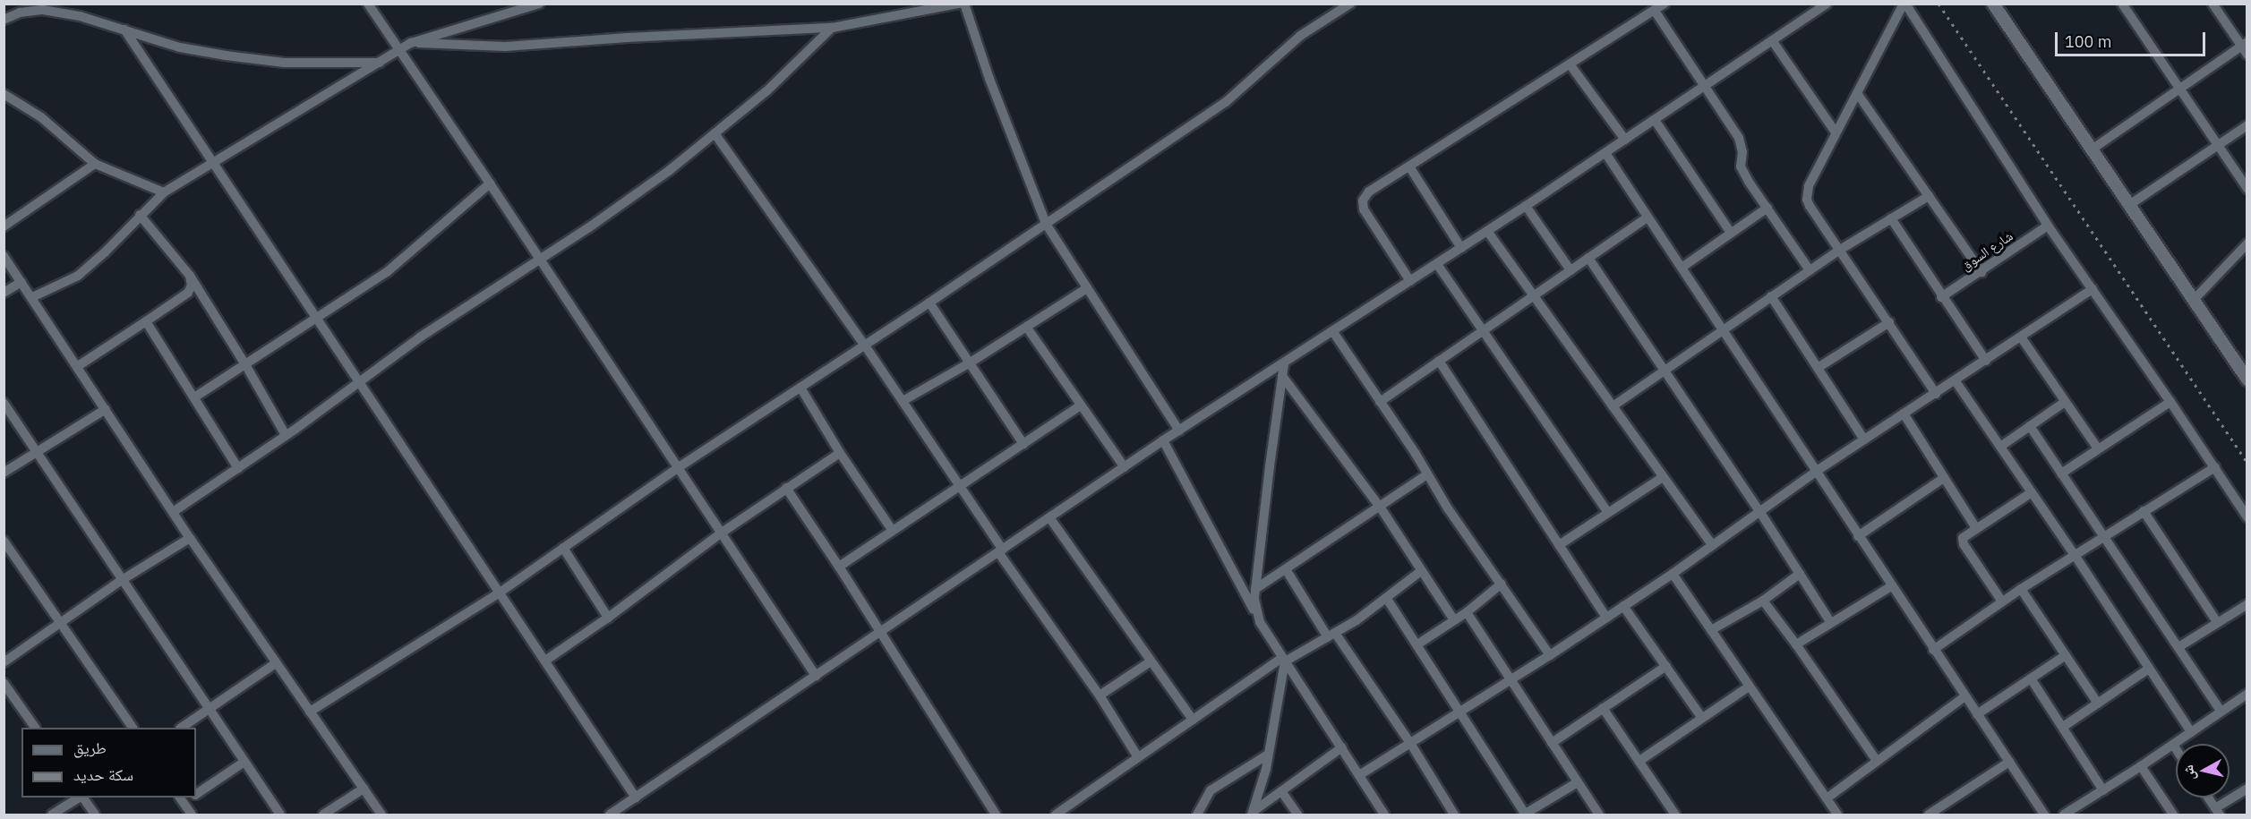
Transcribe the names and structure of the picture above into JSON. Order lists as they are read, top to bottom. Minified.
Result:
{"streets":{"street":["شارع السوق"]},"legend":["طريق","سكة حديد"],"scale_bar":"100 m","north":"left"}
